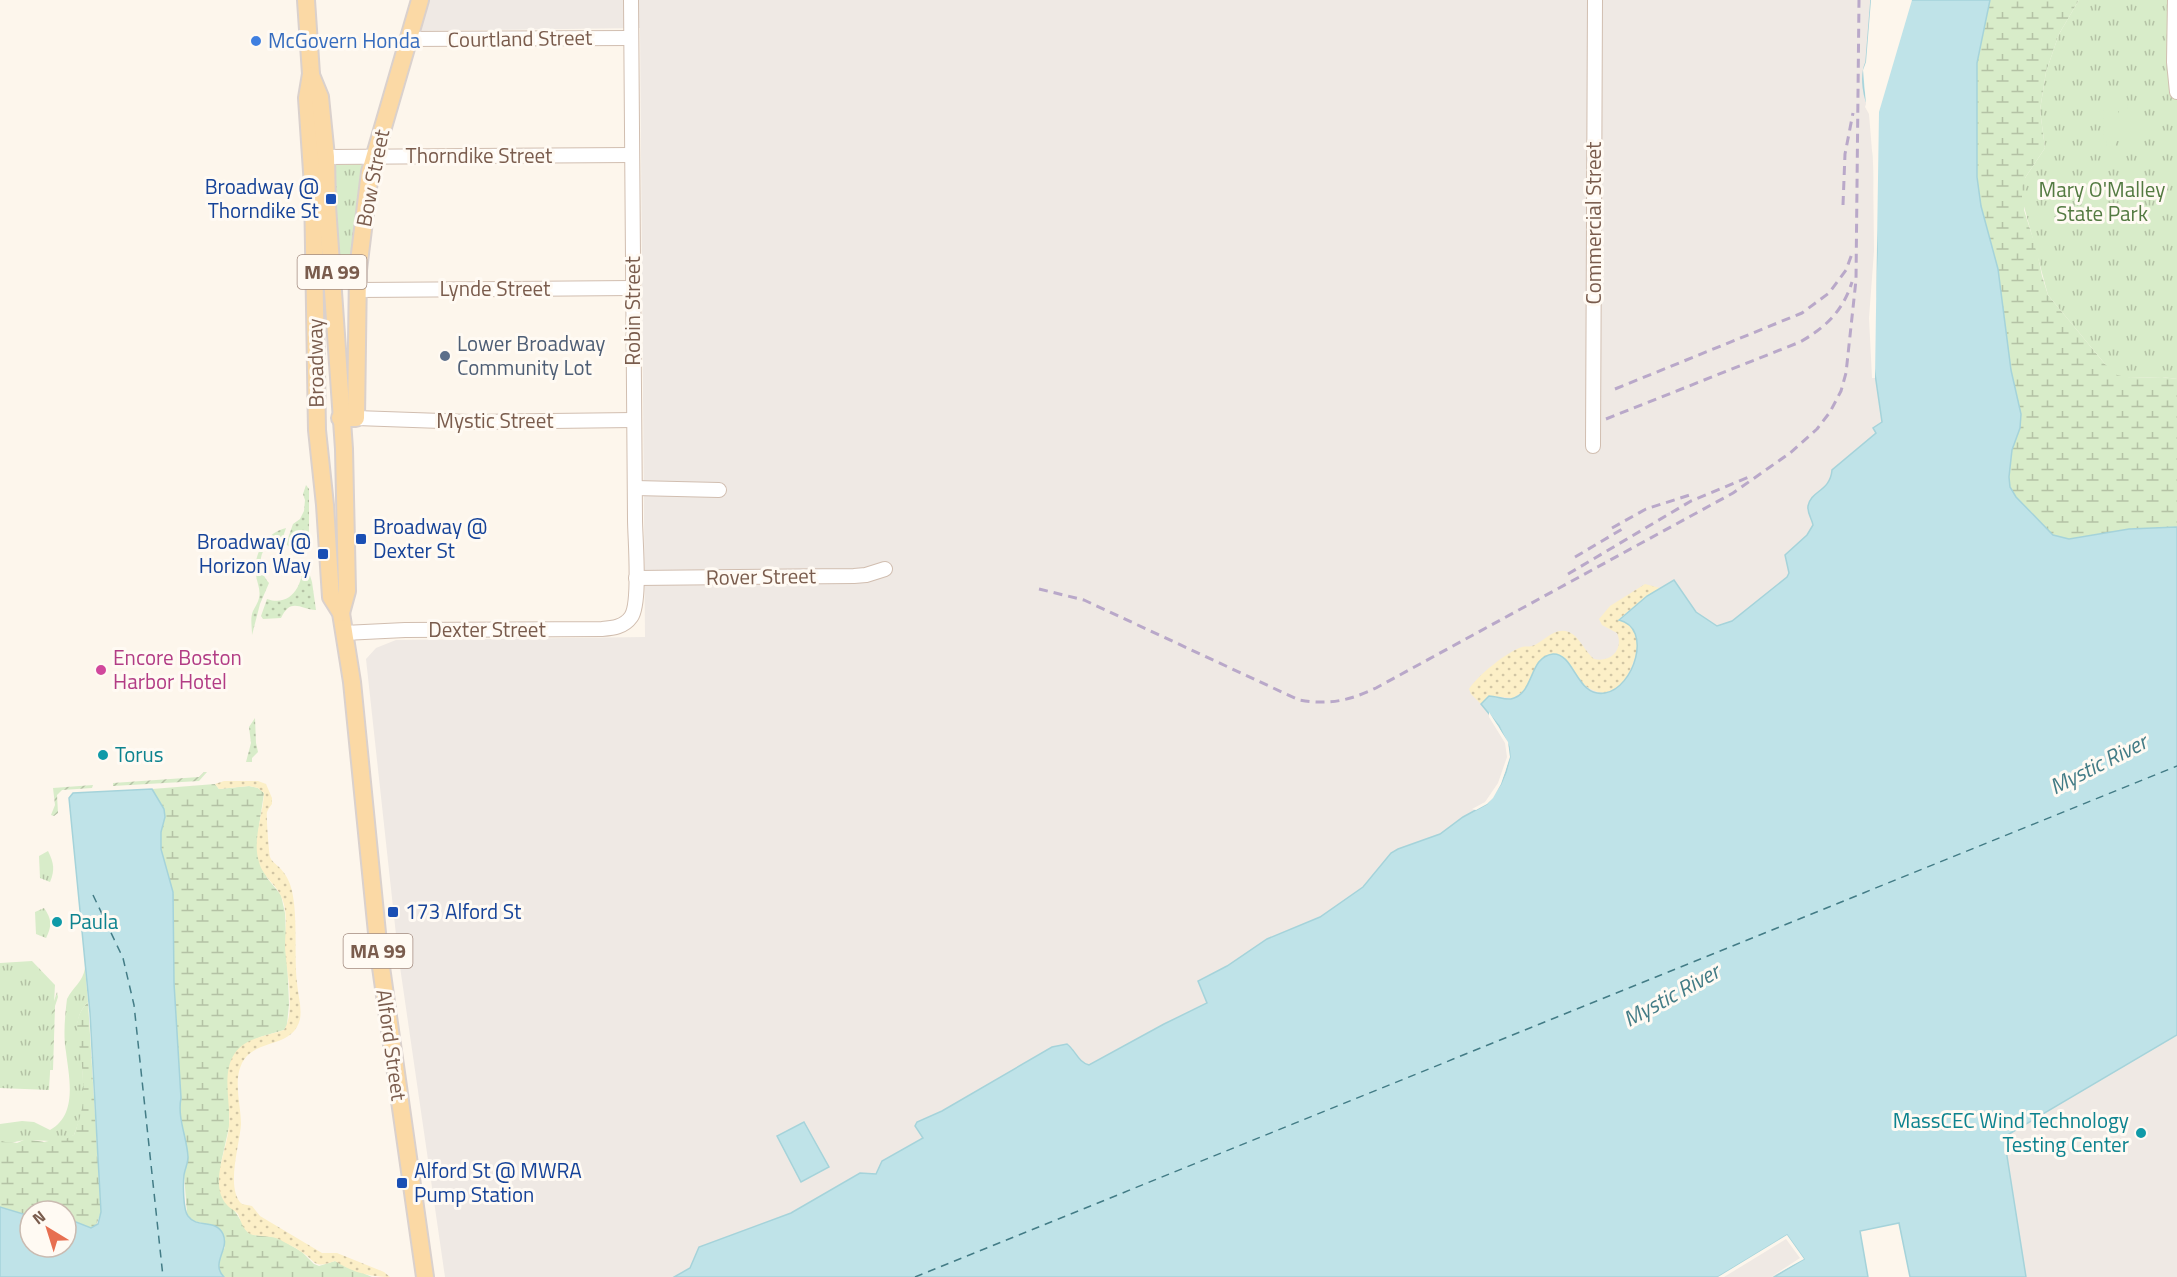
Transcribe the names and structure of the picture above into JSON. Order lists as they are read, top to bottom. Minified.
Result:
{"streets":{"main road":["Bow Street","MA 99","Broadway","Alford Street"],"street":["Courtland Street","Thorndike Street","Commercial Street","Lynde Street","Robin Street","Mystic Street","Rover Street","Dexter Street"]},"crossings":[["Courtland Street","Bow Street"],["Courtland Street","Robin Street"],["Thorndike Street","Bow Street"],["Thorndike Street","Robin Street"],["Thorndike Street","Broadway"],["Bow Street","Lynde Street"],["Bow Street","Broadway"],["Bow Street","Mystic Street"],["Lynde Street","Robin Street"],["Robin Street","Mystic Street"],["Robin Street","Rover Street"],["Robin Street","Dexter Street"],["Broadway","Mystic Street"],["Broadway","Dexter Street"],["Broadway","Alford Street"],["Dexter Street","Alford Street"]],"water":["Mystic River"],"parks":["Mary O'Malley State Park"],"places":{"other":["McGovern Honda","Lower Broadway Community Lot","Encore Boston Harbor Hotel","Torus","Paula","MassCEC Wind Technology Testing Center"],"transit":["Broadway @ Thorndike St","Broadway @ Dexter St","Broadway @ Horizon Way","173 Alford St","Alford St @ MWRA Pump Station"]},"north":"top left"}
